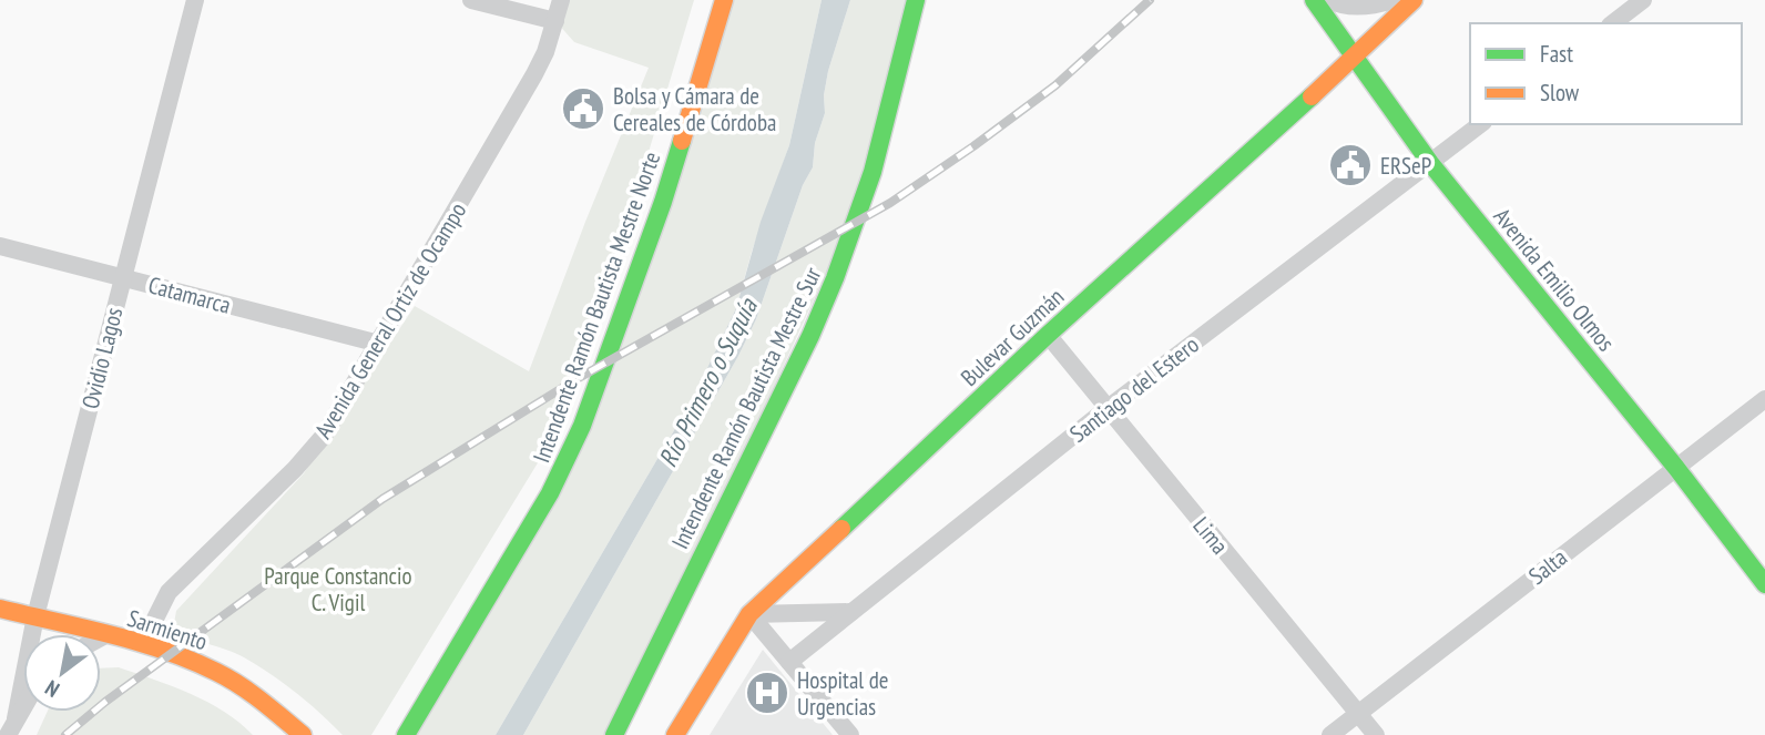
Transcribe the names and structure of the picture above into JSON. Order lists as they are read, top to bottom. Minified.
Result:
{"streets":{"main road":["Avenida Emilio Olmos","Intendente Ramón Bautista Mestre Norte","Bulevar Guzmán","Intendente Ramón Bautista Mestre Sur","Sarmiento"],"street":["Catamarca","Avenida General Ortiz de Ocampo","Ovidio Lagos","Santiago del Estero","Lima","Salta"]},"crossings":[["Avenida Emilio Olmos","Bulevar Guzmán"],["Avenida Emilio Olmos","Santiago del Estero"],["Avenida Emilio Olmos","Salta"],["Catamarca","Avenida General Ortiz de Ocampo"],["Catamarca","Ovidio Lagos"],["Avenida General Ortiz de Ocampo","Sarmiento"],["Bulevar Guzmán","Lima"],["Ovidio Lagos","Sarmiento"],["Santiago del Estero","Lima"],["Lima","Salta"]],"water":["Río Primero o Suquía"],"parks":["Parque Constancio C. Vigil"],"places":{"public building":["Bolsa y Cámara de Cereales de Córdoba","ERSeP"],"hospital":["Hospital de Urgencias"]},"legend":["Fast","Slow"],"north":"bottom left"}
